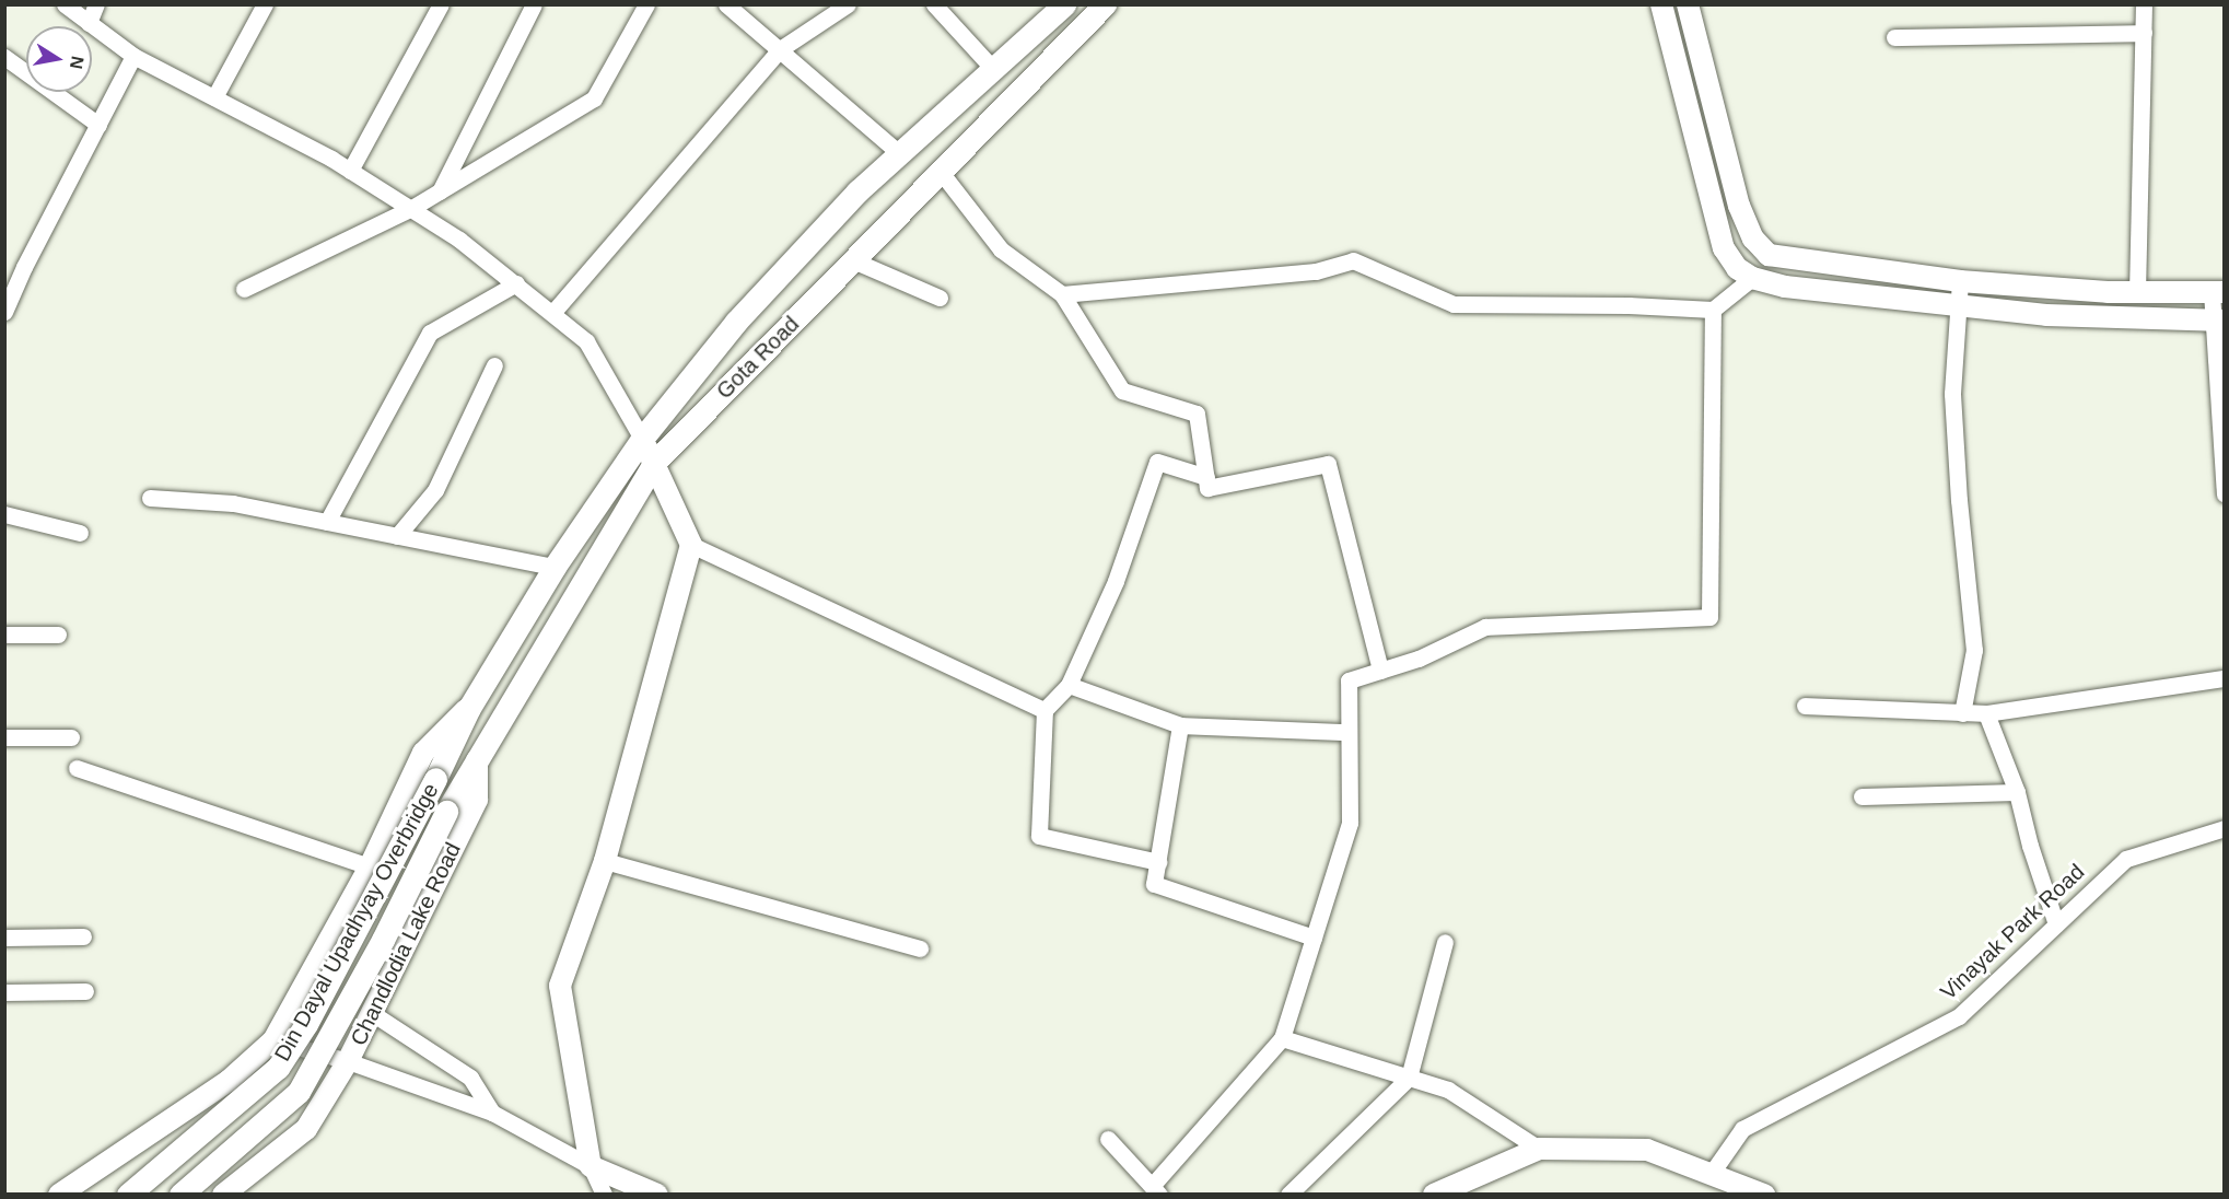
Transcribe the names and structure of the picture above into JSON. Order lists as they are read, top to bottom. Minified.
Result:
{"streets":{"main road":["Gota Road","Din Dayal Upadhyay Overbridge"],"street":["Vinayak Park Road","Chandlodia Lake Road"]},"crossings":[["Gota Road","Din Dayal Upadhyay Overbridge"],["Gota Road","Chandlodia Lake Road"],["Din Dayal Upadhyay Overbridge","Chandlodia Lake Road"]],"north":"right"}
